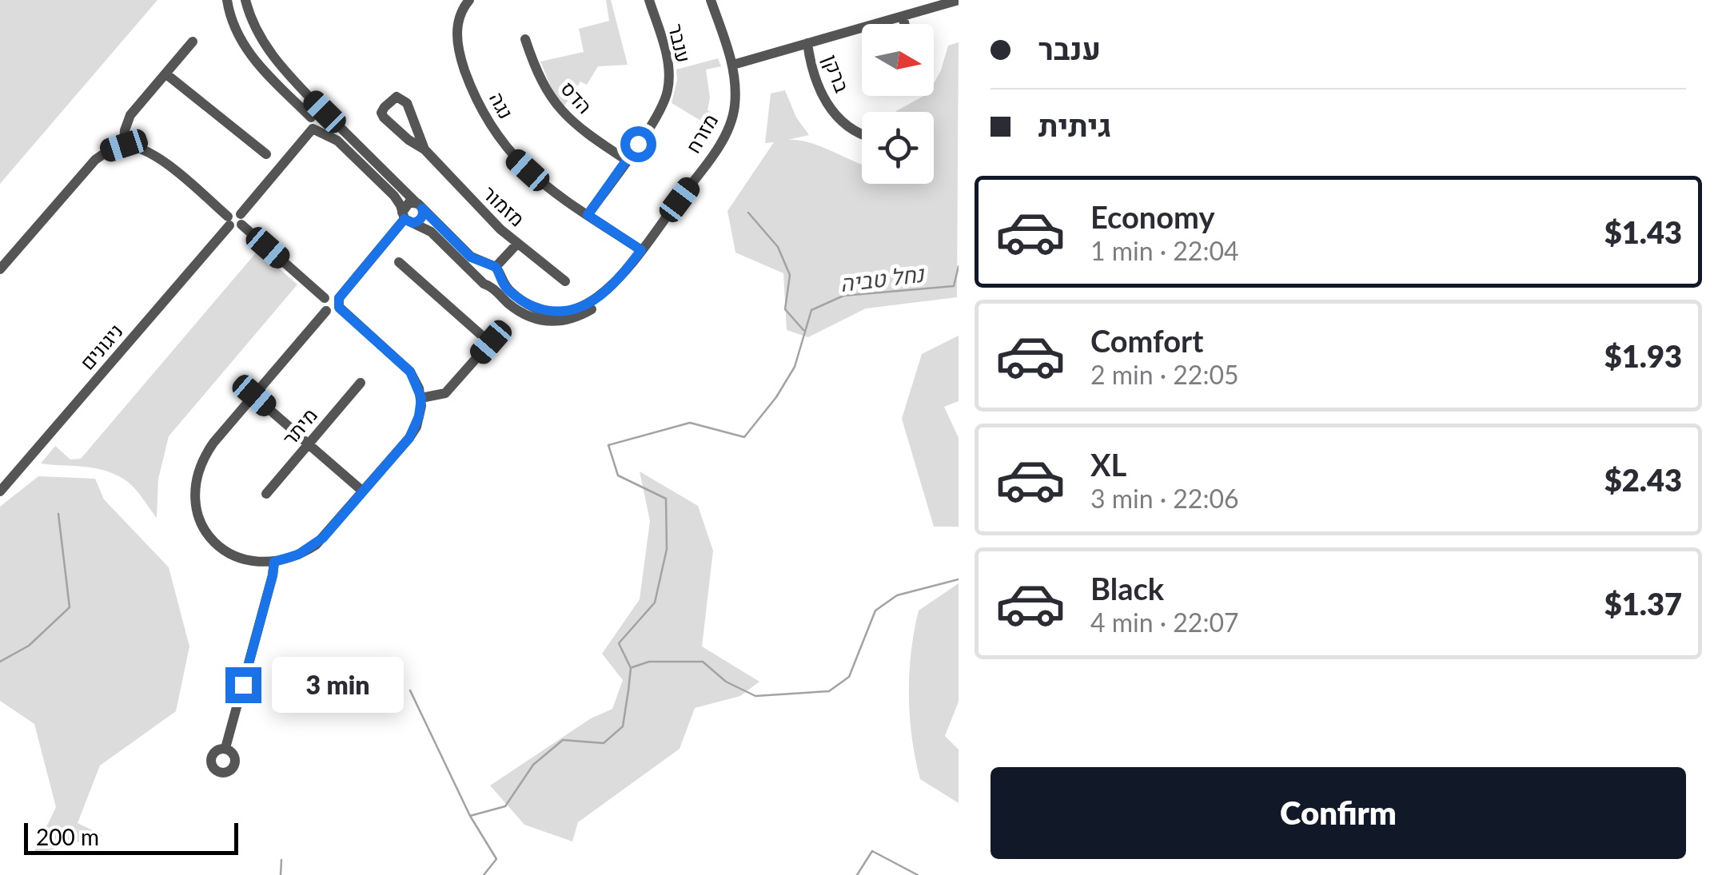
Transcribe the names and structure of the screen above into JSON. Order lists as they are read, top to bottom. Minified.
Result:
{"streets":{"street":["ענבר","ברקן","הדס","נגה","מזרח","מזמור","ניגונים","מיתר"]},"crossings":[["ענבר","הדס"],["ענבר","נגה"],["נגה","מזרח"]],"water":["נחל טביה"],"scale_bar":"200 m","north":"right","page":{"banner":["ענבר","גיתית"],"list":[{"name":"Economy","note":"1 min · 22:04","value":"$1.43"},{"name":"Comfort","note":"2 min · 22:05","value":"$1.93"},{"name":"XL","note":"3 min · 22:06","value":"$2.43"},{"name":"Black","note":"4 min · 22:07","value":"$1.37"}],"bubble":"3 min","buttons":"Confirm","scale":"200 m"}}
